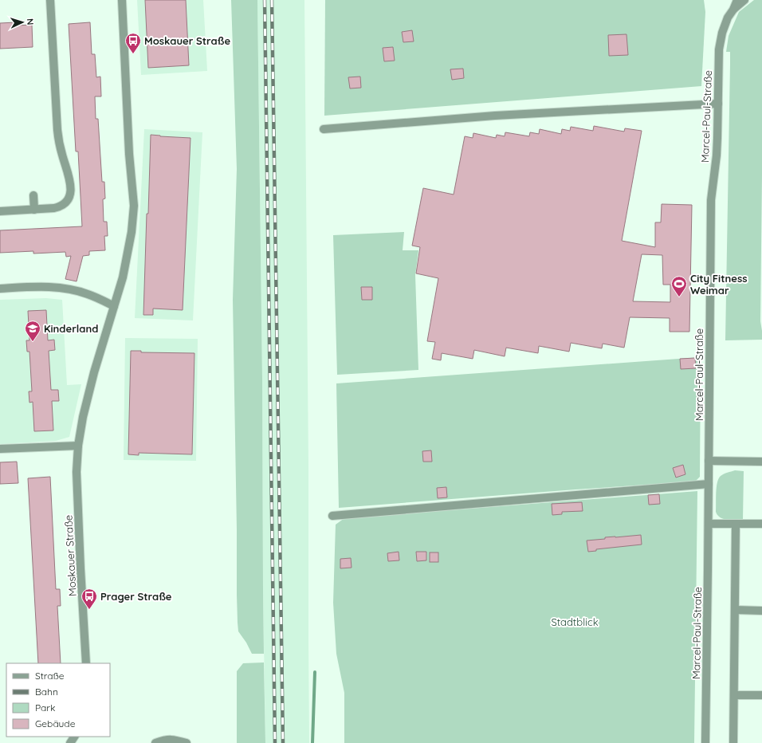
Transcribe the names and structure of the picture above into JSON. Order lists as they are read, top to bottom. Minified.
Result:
{"streets":{"street":["Marcel-Paul-Straße","Moskauer Straße"]},"parks":["Stadtblick"],"places":{"bus stop":["Moskauer Straße","Prager Straße"],"sports":["City Fitness Weimar"],"school or university":["Kinderland"]},"legend":["Straße","Bahn","Park","Gebäude"],"north":"right"}
